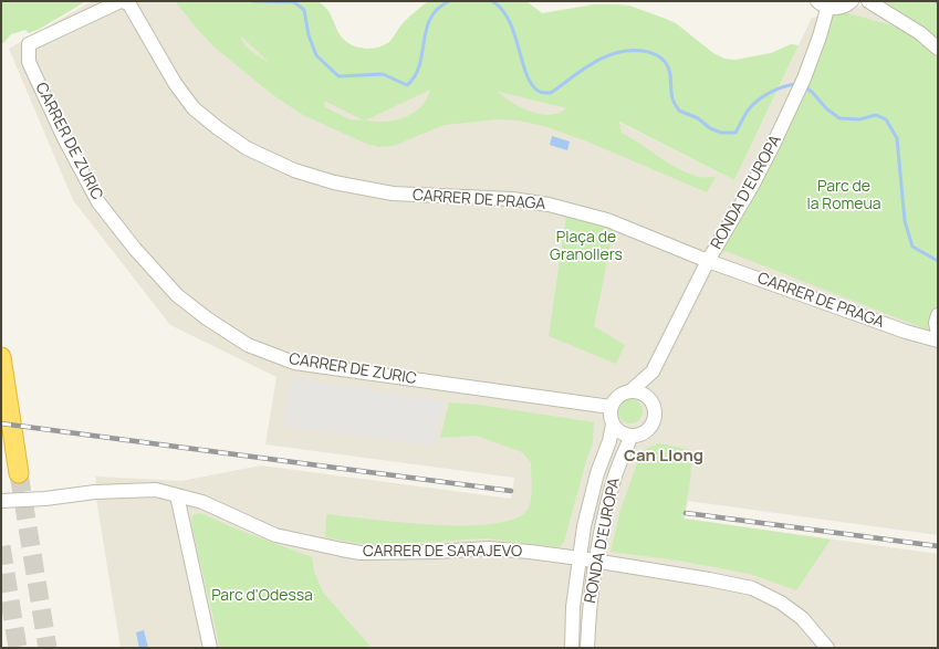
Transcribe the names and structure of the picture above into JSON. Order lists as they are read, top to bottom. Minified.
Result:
{"streets":{"street":["CARRER DE ZURIC","RONDA D'EUROPA","CARRER DE PRAGA","CARRER DE SARAJEVO"]},"crossings":[["CARRER DE ZURIC","RONDA D'EUROPA"],["CARRER DE ZURIC","CARRER DE PRAGA"],["RONDA D'EUROPA","CARRER DE PRAGA"],["RONDA D'EUROPA","CARRER DE SARAJEVO"]],"districts":["Can Llong"],"parks":["Parc de la Romeua","Plaça de Granollers","Parc d'Odessa"]}
